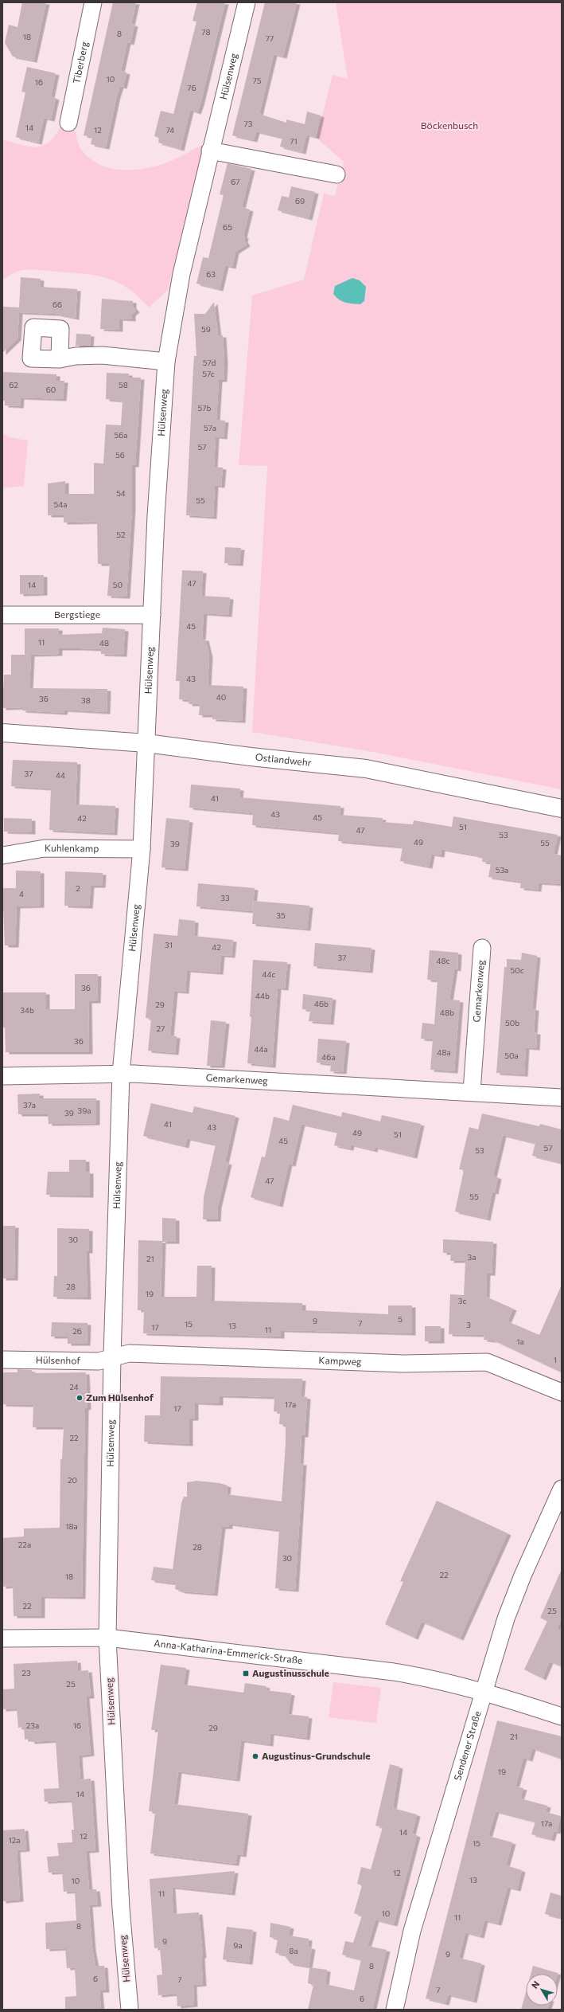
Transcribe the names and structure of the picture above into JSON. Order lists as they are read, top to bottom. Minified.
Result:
{"streets":{"street":["Tiberberg","Hülsenweg","Bergstiege","Ostlandwehr","Kuhlenkamp","Gemarkenweg","Hülsenhof","Kampweg","Anna-Katharina-Emmerick-Straße","Sendener Straße"]},"crossings":[["Hülsenweg","Bergstiege"],["Hülsenweg","Ostlandwehr"],["Hülsenweg","Kuhlenkamp"],["Hülsenweg","Gemarkenweg"],["Hülsenweg","Hülsenhof"],["Hülsenweg","Kampweg"],["Hülsenweg","Anna-Katharina-Emmerick-Straße"],["Hülsenhof","Kampweg"],["Anna-Katharina-Emmerick-Straße","Sendener Straße"]],"parks":["Böckenbusch"],"places":{"other":["Zum Hülsenhof","Augustinus-Grundschule"],"transit":["Augustinusschule"]},"house_numbers":["78","8","18","77","10","75","16","76","73","14","12","74","71","67","69","65","63","66","59","57d","57c","62","58","60","57b","57a","56a","57","56","54","55","54a","52","47","14","50","45","11","48","43","40","36","38","37","44","41","43","45","42","51","47","53","49","55","39","53a","2","4","33","35","31","42","37","48c","50c","44c","36","44b","46b","29","34b","48b","50b","27","36","44a","48a","50a","46a","37a","39a","39","41","43","49","51","45","57","53","47","55","30","3a","21","28","19","3c","5","9","7","15","3","13","17","11","26","1a","1","24","17a","17","22","20","18a","22a","28","30","22","18","22","25","23","25","23a","16","29","21","19","14","17a","14","12","12a","15","12","13","10","11","10","11","8","9","9a","8a","9","8","6","7","7","6"],"north":"top left"}
